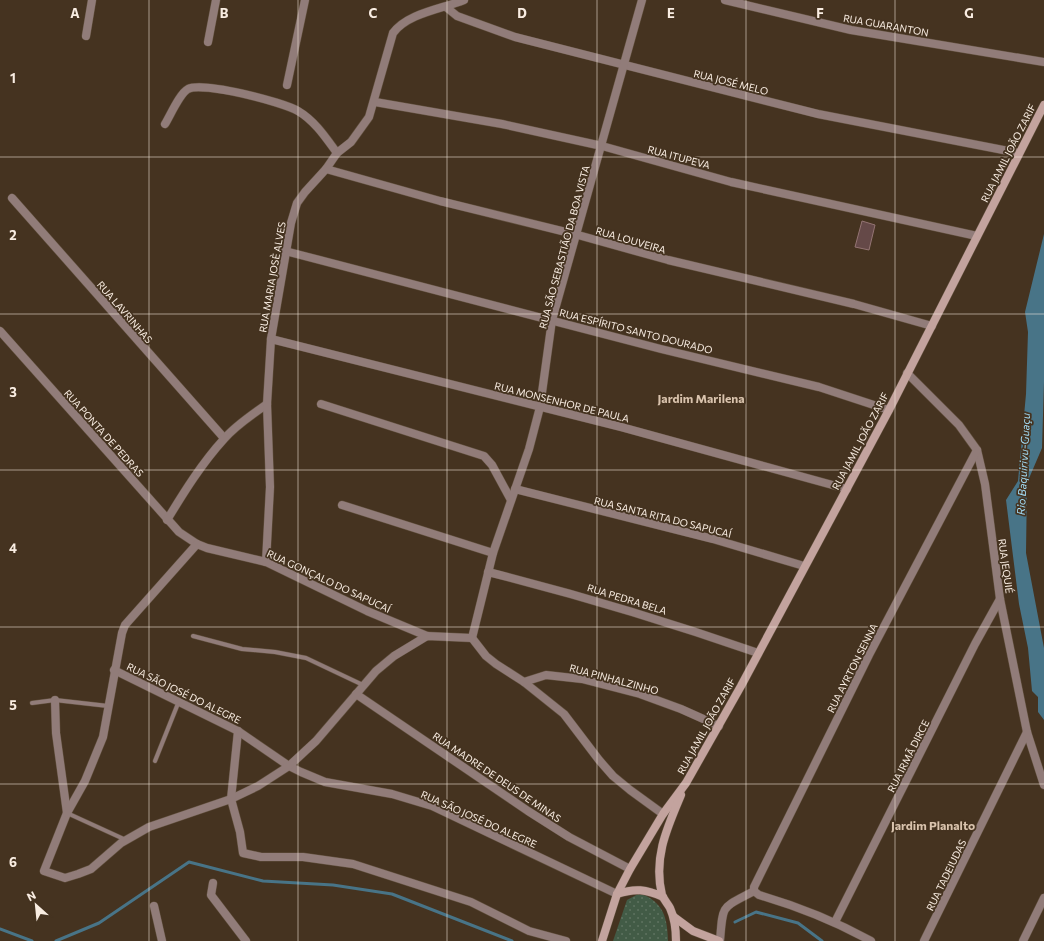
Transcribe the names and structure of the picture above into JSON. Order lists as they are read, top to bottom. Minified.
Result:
{"streets":{"main road":["RUA JAMIL JOÃO ZARIF"],"street":["RUA GUARANTON","RUA JOSÉ MELO","RUA ITUPEVA","RUA LOUVEIRA","RUA SÃO SEBASTIÃO DA BOA VISTA","RUA MARIA JOSÈ ALVES","RUA LAVRINHAS","RUA ESPÍRITO SANTO DOURADO","RUA MONSENHOR DE PAULA","RUA PONTA DE PEDRAS","RUA SANTA RITA DO SAPUCAÍ","RUA JEQUIÉ","RUA GONÇALO DO SAPUCAÍ","RUA PEDRA BELA","RUA AYRTON SENNA","RUA PINHALZINHO","RUA SÃO JOSÉ DO ALEGRE","RUA IRMÃ DIRCE","RUA MADRE DE DEUS DE MINAS","RUA TADEIUDAS"]},"crossings":[["RUA JOSÉ MELO","RUA JAMIL JOÃO ZARIF"],["RUA JOSÉ MELO","RUA SÃO SEBASTIÃO DA BOA VISTA"],["RUA JOSÉ MELO","RUA MARIA JOSÈ ALVES"],["RUA JAMIL JOÃO ZARIF","RUA ITUPEVA"],["RUA JAMIL JOÃO ZARIF","RUA LOUVEIRA"],["RUA JAMIL JOÃO ZARIF","RUA ESPÍRITO SANTO DOURADO"],["RUA JAMIL JOÃO ZARIF","RUA MONSENHOR DE PAULA"],["RUA JAMIL JOÃO ZARIF","RUA SANTA RITA DO SAPUCAÍ"],["RUA JAMIL JOÃO ZARIF","RUA JEQUIÉ"],["RUA JAMIL JOÃO ZARIF","RUA PEDRA BELA"],["RUA JAMIL JOÃO ZARIF","RUA PINHALZINHO"],["RUA JAMIL JOÃO ZARIF","RUA SÃO JOSÉ DO ALEGRE"],["RUA JAMIL JOÃO ZARIF","RUA MADRE DE DEUS DE MINAS"],["RUA ITUPEVA","RUA SÃO SEBASTIÃO DA BOA VISTA"],["RUA ITUPEVA","RUA MARIA JOSÈ ALVES"],["RUA LOUVEIRA","RUA SÃO SEBASTIÃO DA BOA VISTA"],["RUA LOUVEIRA","RUA MARIA JOSÈ ALVES"],["RUA SÃO SEBASTIÃO DA BOA VISTA","RUA ESPÍRITO SANTO DOURADO"],["RUA SÃO SEBASTIÃO DA BOA VISTA","RUA MONSENHOR DE PAULA"],["RUA SÃO SEBASTIÃO DA BOA VISTA","RUA SANTA RITA DO SAPUCAÍ"],["RUA SÃO SEBASTIÃO DA BOA VISTA","RUA PEDRA BELA"],["RUA MARIA JOSÈ ALVES","RUA ESPÍRITO SANTO DOURADO"],["RUA MARIA JOSÈ ALVES","RUA MONSENHOR DE PAULA"],["RUA MARIA JOSÈ ALVES","RUA GONÇALO DO SAPUCAÍ"],["RUA PONTA DE PEDRAS","RUA GONÇALO DO SAPUCAÍ"],["RUA JEQUIÉ","RUA AYRTON SENNA"],["RUA JEQUIÉ","RUA IRMÃ DIRCE"],["RUA JEQUIÉ","RUA TADEIUDAS"]],"districts":["Jardim Marilena","Jardim Planalto"],"water":["Rio Baquirivu-Guaçu"],"north":"top left","grid":{"columns":["A","B","C","D","E","F","G"],"rows":["1","2","3","4","5","6"]}}
